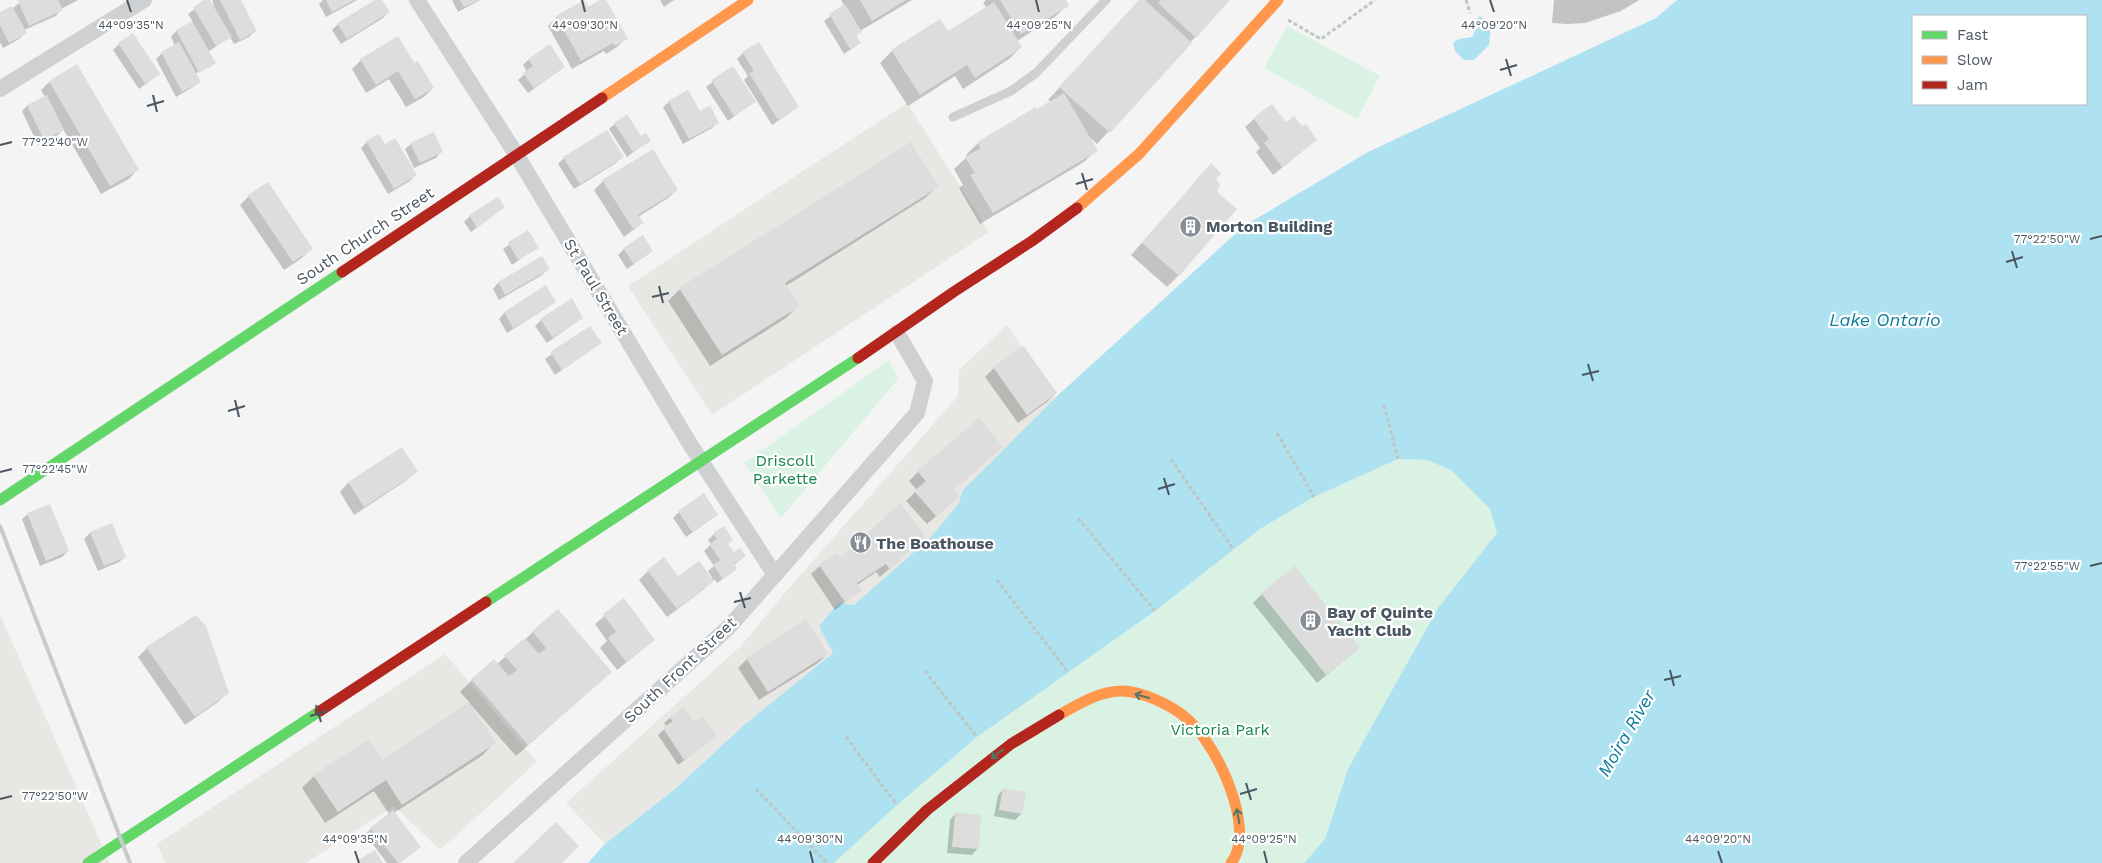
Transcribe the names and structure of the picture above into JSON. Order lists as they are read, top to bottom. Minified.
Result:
{"streets":{"street":["South Church Street","St Paul Street","South Front Street"]},"crossings":[["South Church Street","St Paul Street"],["St Paul Street","South Front Street"]],"water":["Lake Ontario","Moira River"],"parks":["Driscoll Parkette","Victoria Park"],"places":{"building":["Morton Building","Bay of Quinte Yacht Club"],"restaurant":["The Boathouse"]},"legend":["Fast","Slow","Jam"],"coordinates":["44°09'30\"N","44°09'20\"N","44°09'35\"N","44°09'25\"N","77°22'40\"W","77°22'50\"W","77°22'45\"W","77°22'55\"W"]}
